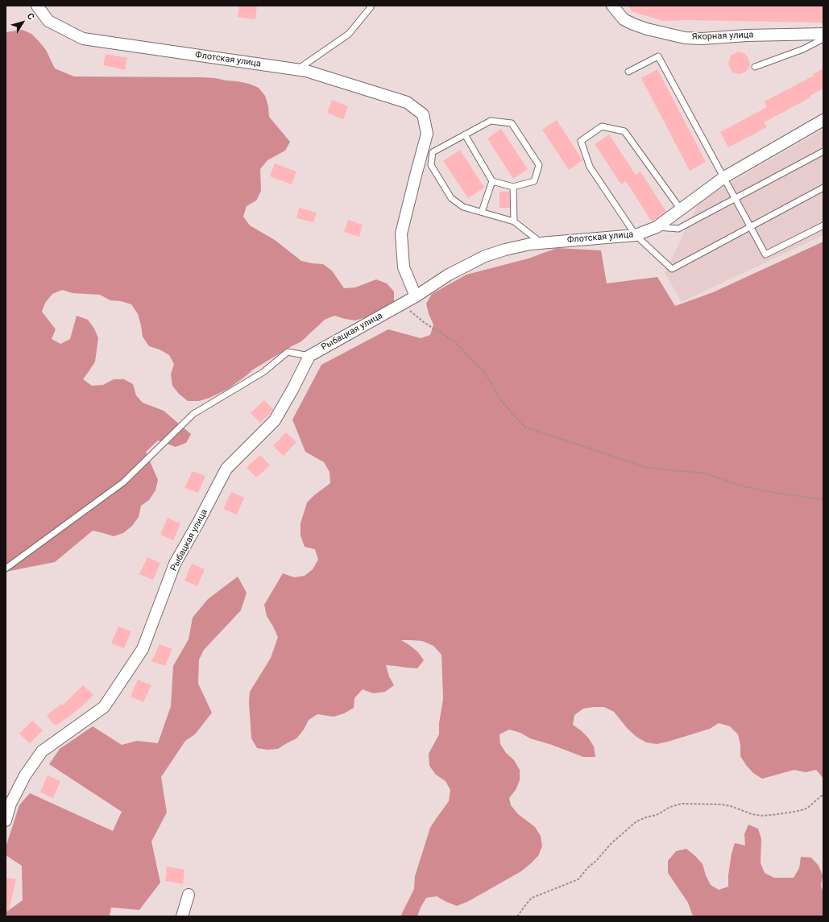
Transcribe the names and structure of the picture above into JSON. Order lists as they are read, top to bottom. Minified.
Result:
{"streets":{"street":["Якорная улица","Флотская улица","Рыбацкая улица"]},"crossings":[["Флотская улица","Рыбацкая улица"]],"north":"top right"}
